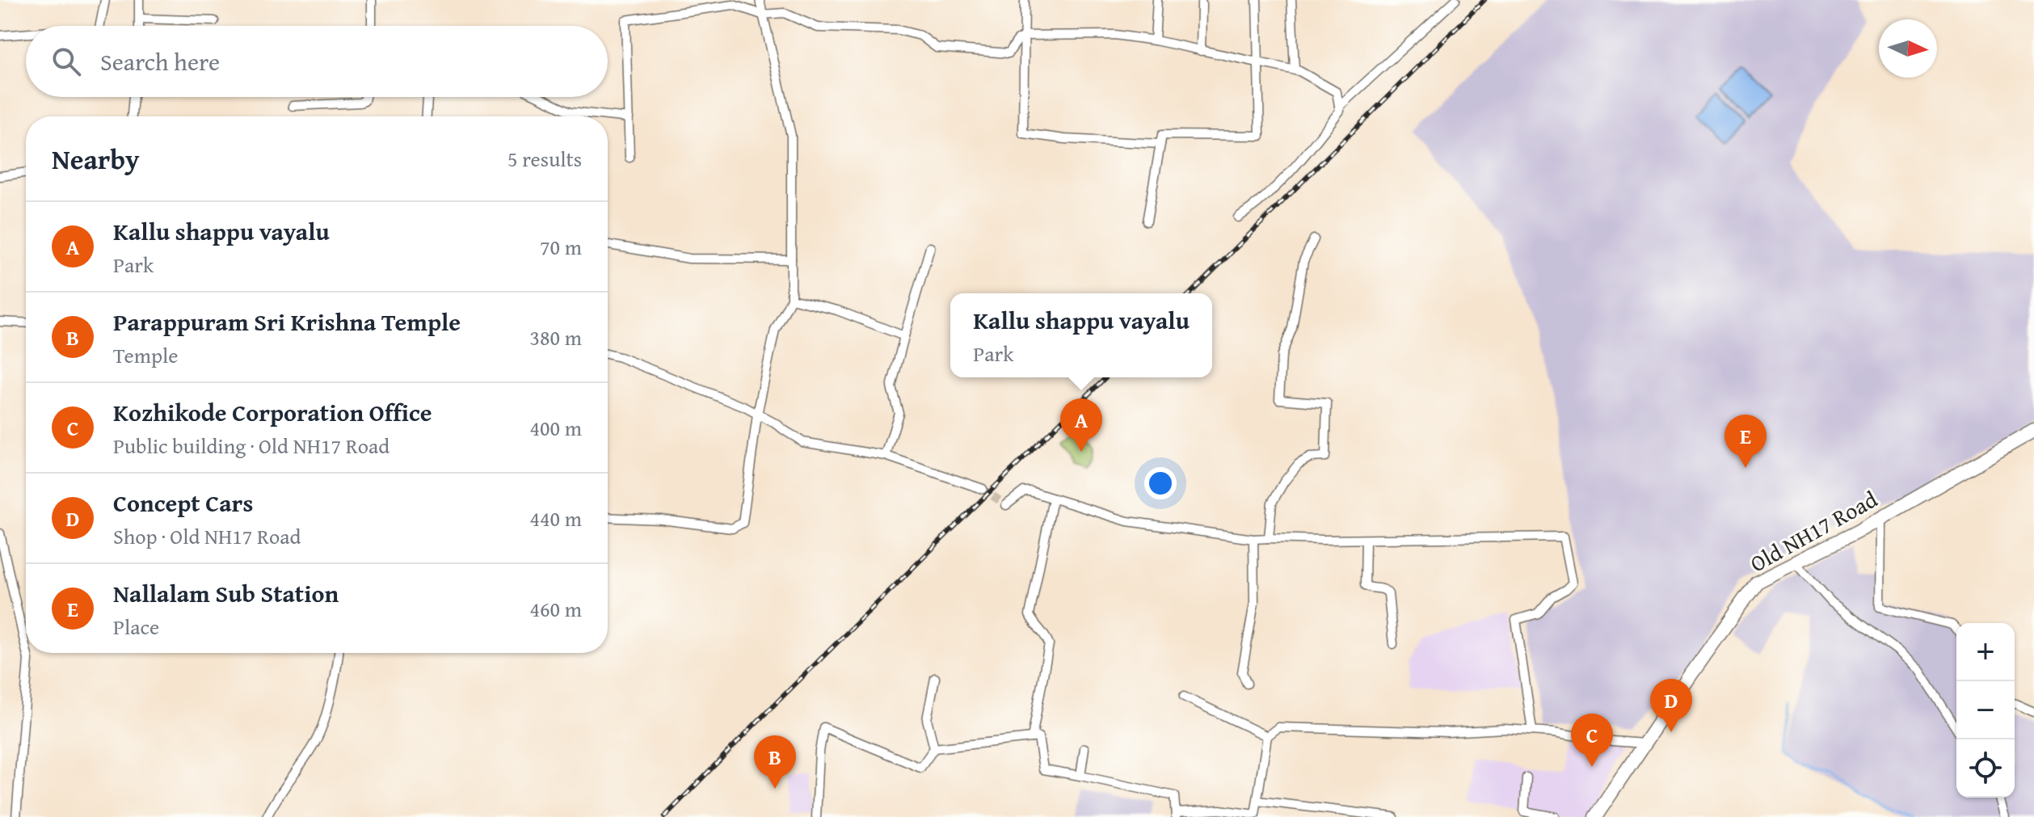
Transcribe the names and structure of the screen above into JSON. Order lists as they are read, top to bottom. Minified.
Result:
{"streets":{"main road":["Old NH17 Road"]},"north":"right","page":{"search":"Search here","heading":["Nearby","5 results"],"list":[{"mark":"A","name":"Kallu shappu vayalu","note":"Park","value":"70 m"},{"mark":"B","name":"Parappuram Sri Krishna Temple","note":"Temple","value":"380 m"},{"mark":"C","name":"Kozhikode Corporation Office","note":"Public building · Old NH17 Road","value":"400 m"},{"mark":"D","name":"Concept Cars","note":"Shop · Old NH17 Road","value":"440 m"},{"mark":"E","name":"Nallalam Sub Station","note":"Place","value":"460 m"}],"popup":["Kallu shappu vayalu","Park"],"pins":["A","E","D","C","B"],"map_buttons":["+","−"]}}
